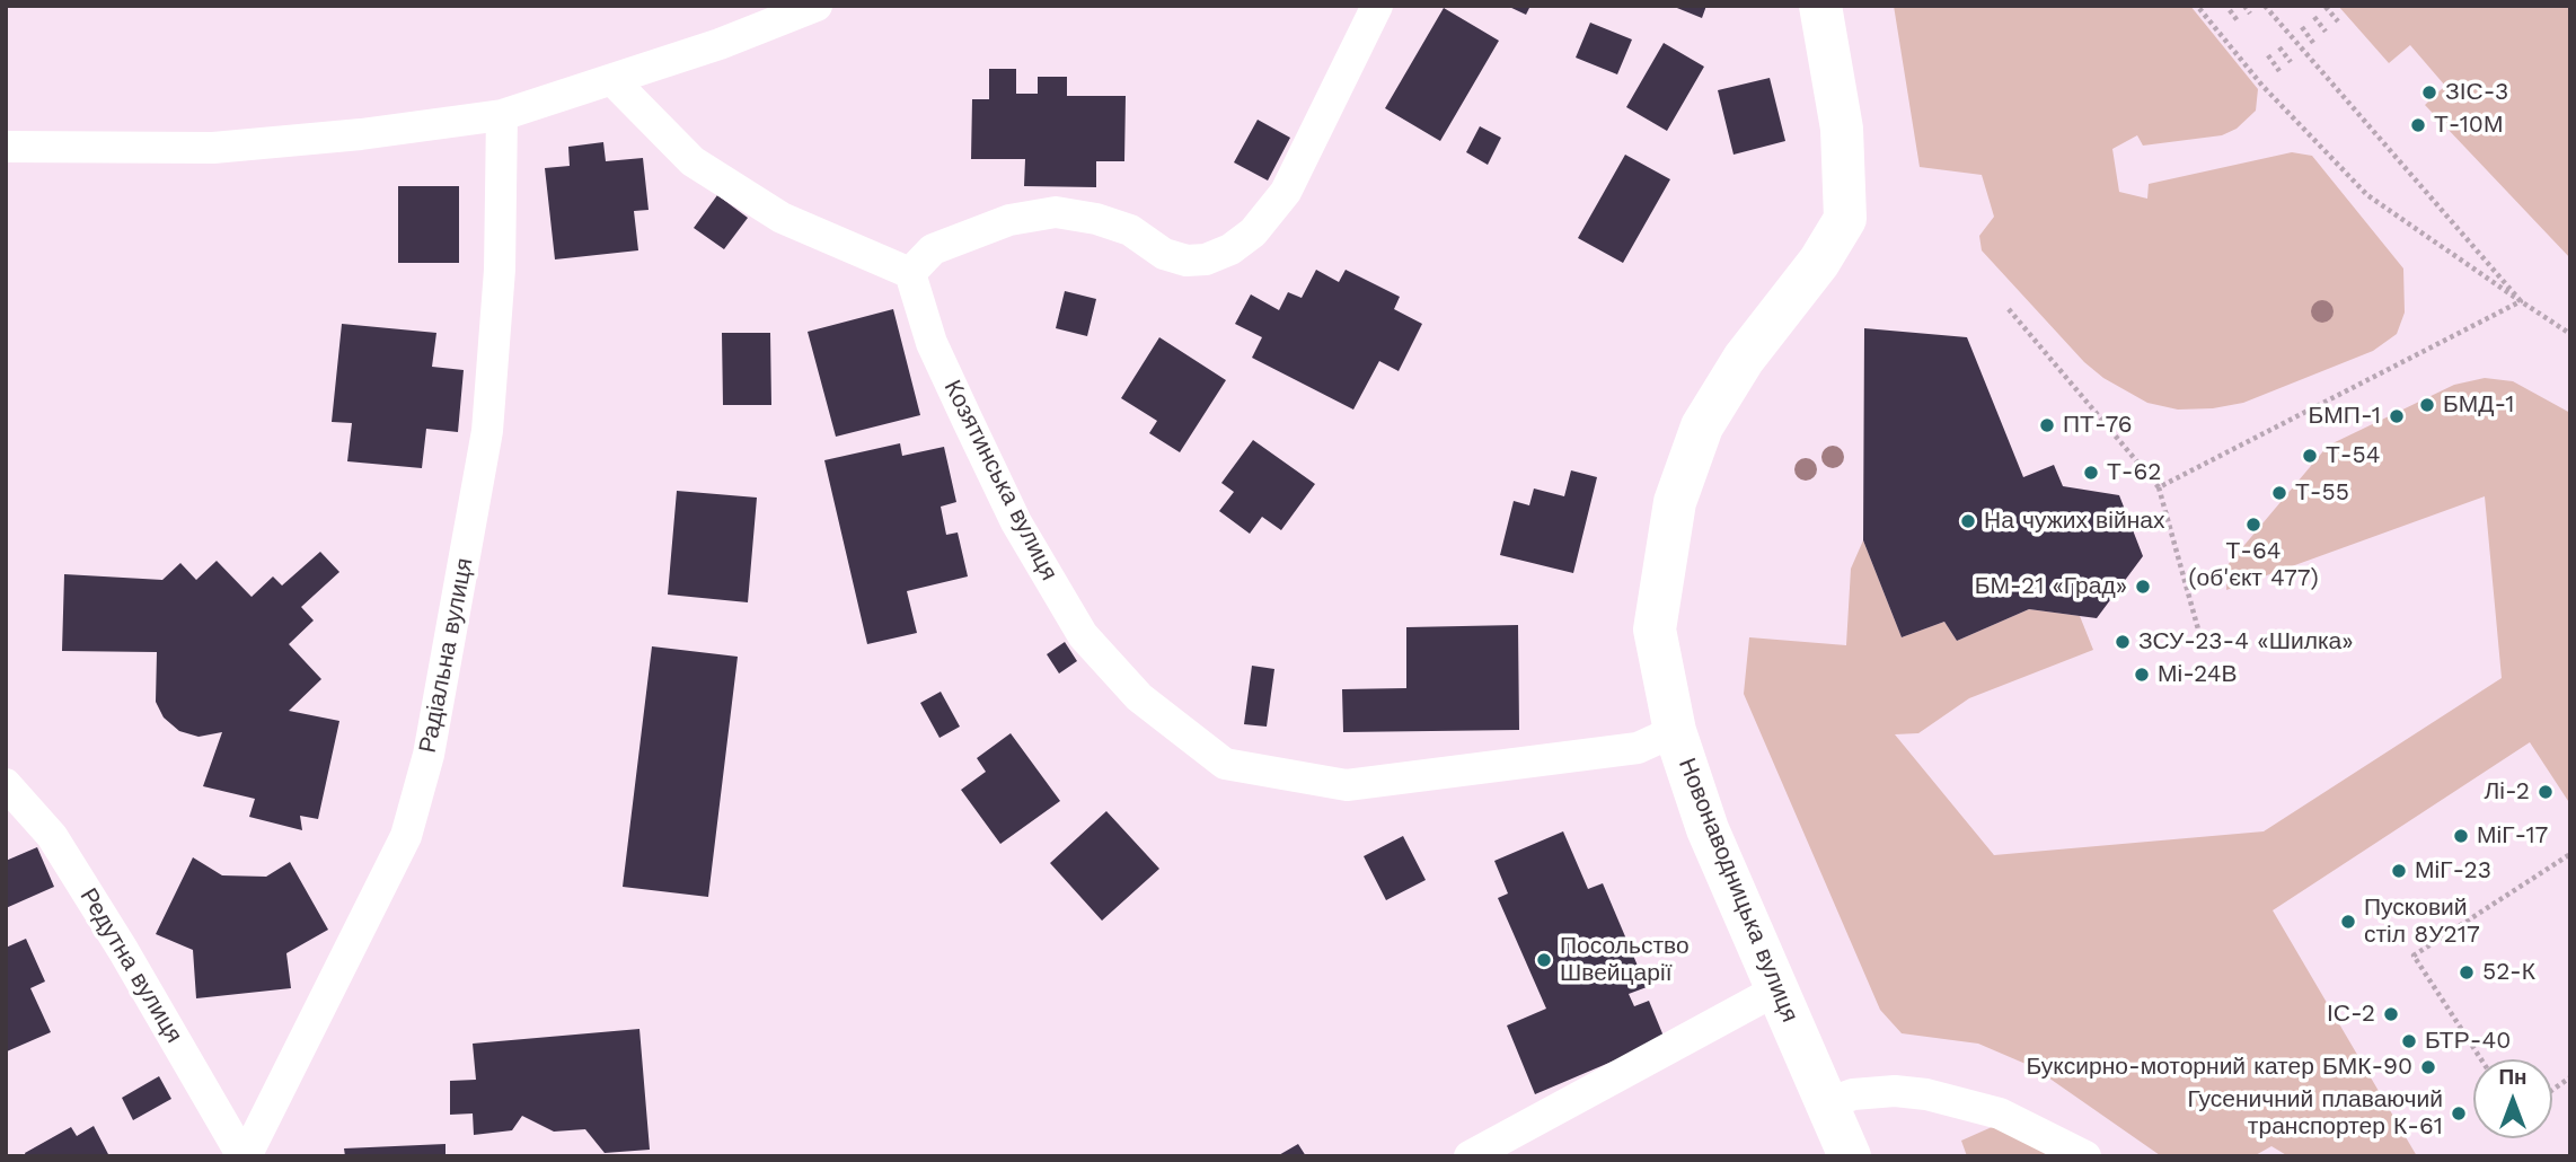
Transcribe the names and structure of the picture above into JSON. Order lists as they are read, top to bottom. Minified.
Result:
{"streets":{"main road":["Новонаводницька вулиця"],"street":["Козятинська вулиця","Радіальна вулиця","Редутна вулиця"]},"crossings":[["Козятинська вулиця","Новонаводницька вулиця"],["Радіальна вулиця","Редутна вулиця"]],"places":["ЗІС-3","Т-10М","БМД-1","БМП-1","ПТ-76","Т-54","Т-62","Т-55","На чужих війнах","Т-64 (об'єкт 477)","БМ-21 «Град»","ЗСУ-23-4 «Шилка»","Мі-24В","Лі-2","МіГ-17","МіГ-23","Пусковий стіл 8У217","Посольство Швейцарії","52-К","ІС-2","БТР-40","Буксирно-моторний катер БМК-90","Гусеничний плаваючий транспортер К-61"],"north":"top"}
